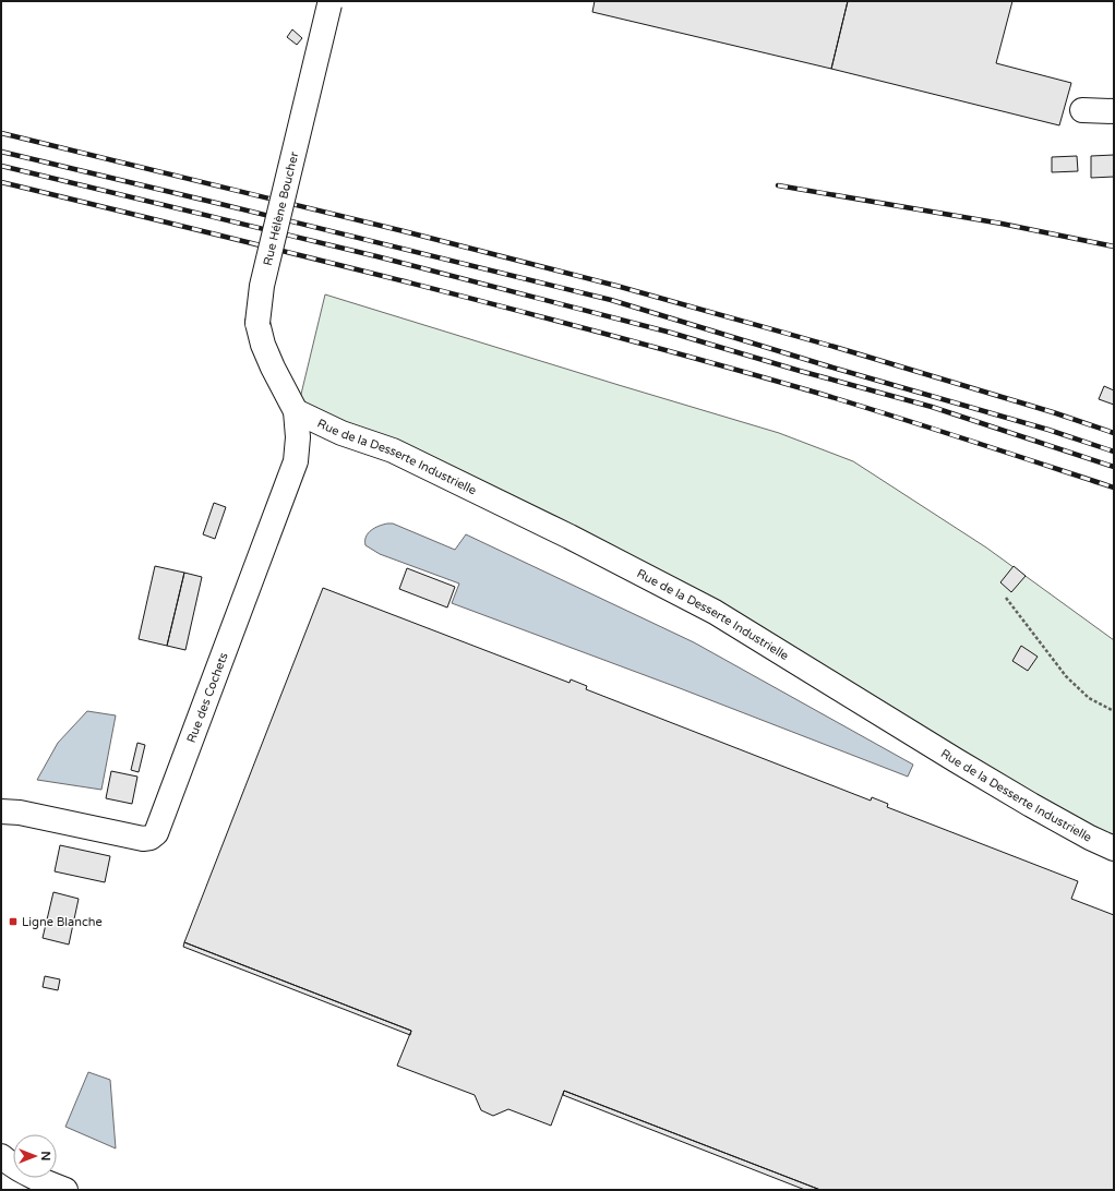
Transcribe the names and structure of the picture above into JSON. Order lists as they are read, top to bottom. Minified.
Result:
{"streets":{"street":["Rue Hélène Boucher","Rue de la Desserte Industrielle","Rue des Cochets"]},"crossings":[["Rue Hélène Boucher","Rue de la Desserte Industrielle"],["Rue Hélène Boucher","Rue des Cochets"],["Rue de la Desserte Industrielle","Rue des Cochets"]],"places":{"transit":["Ligne Blanche"]},"north":"right"}
